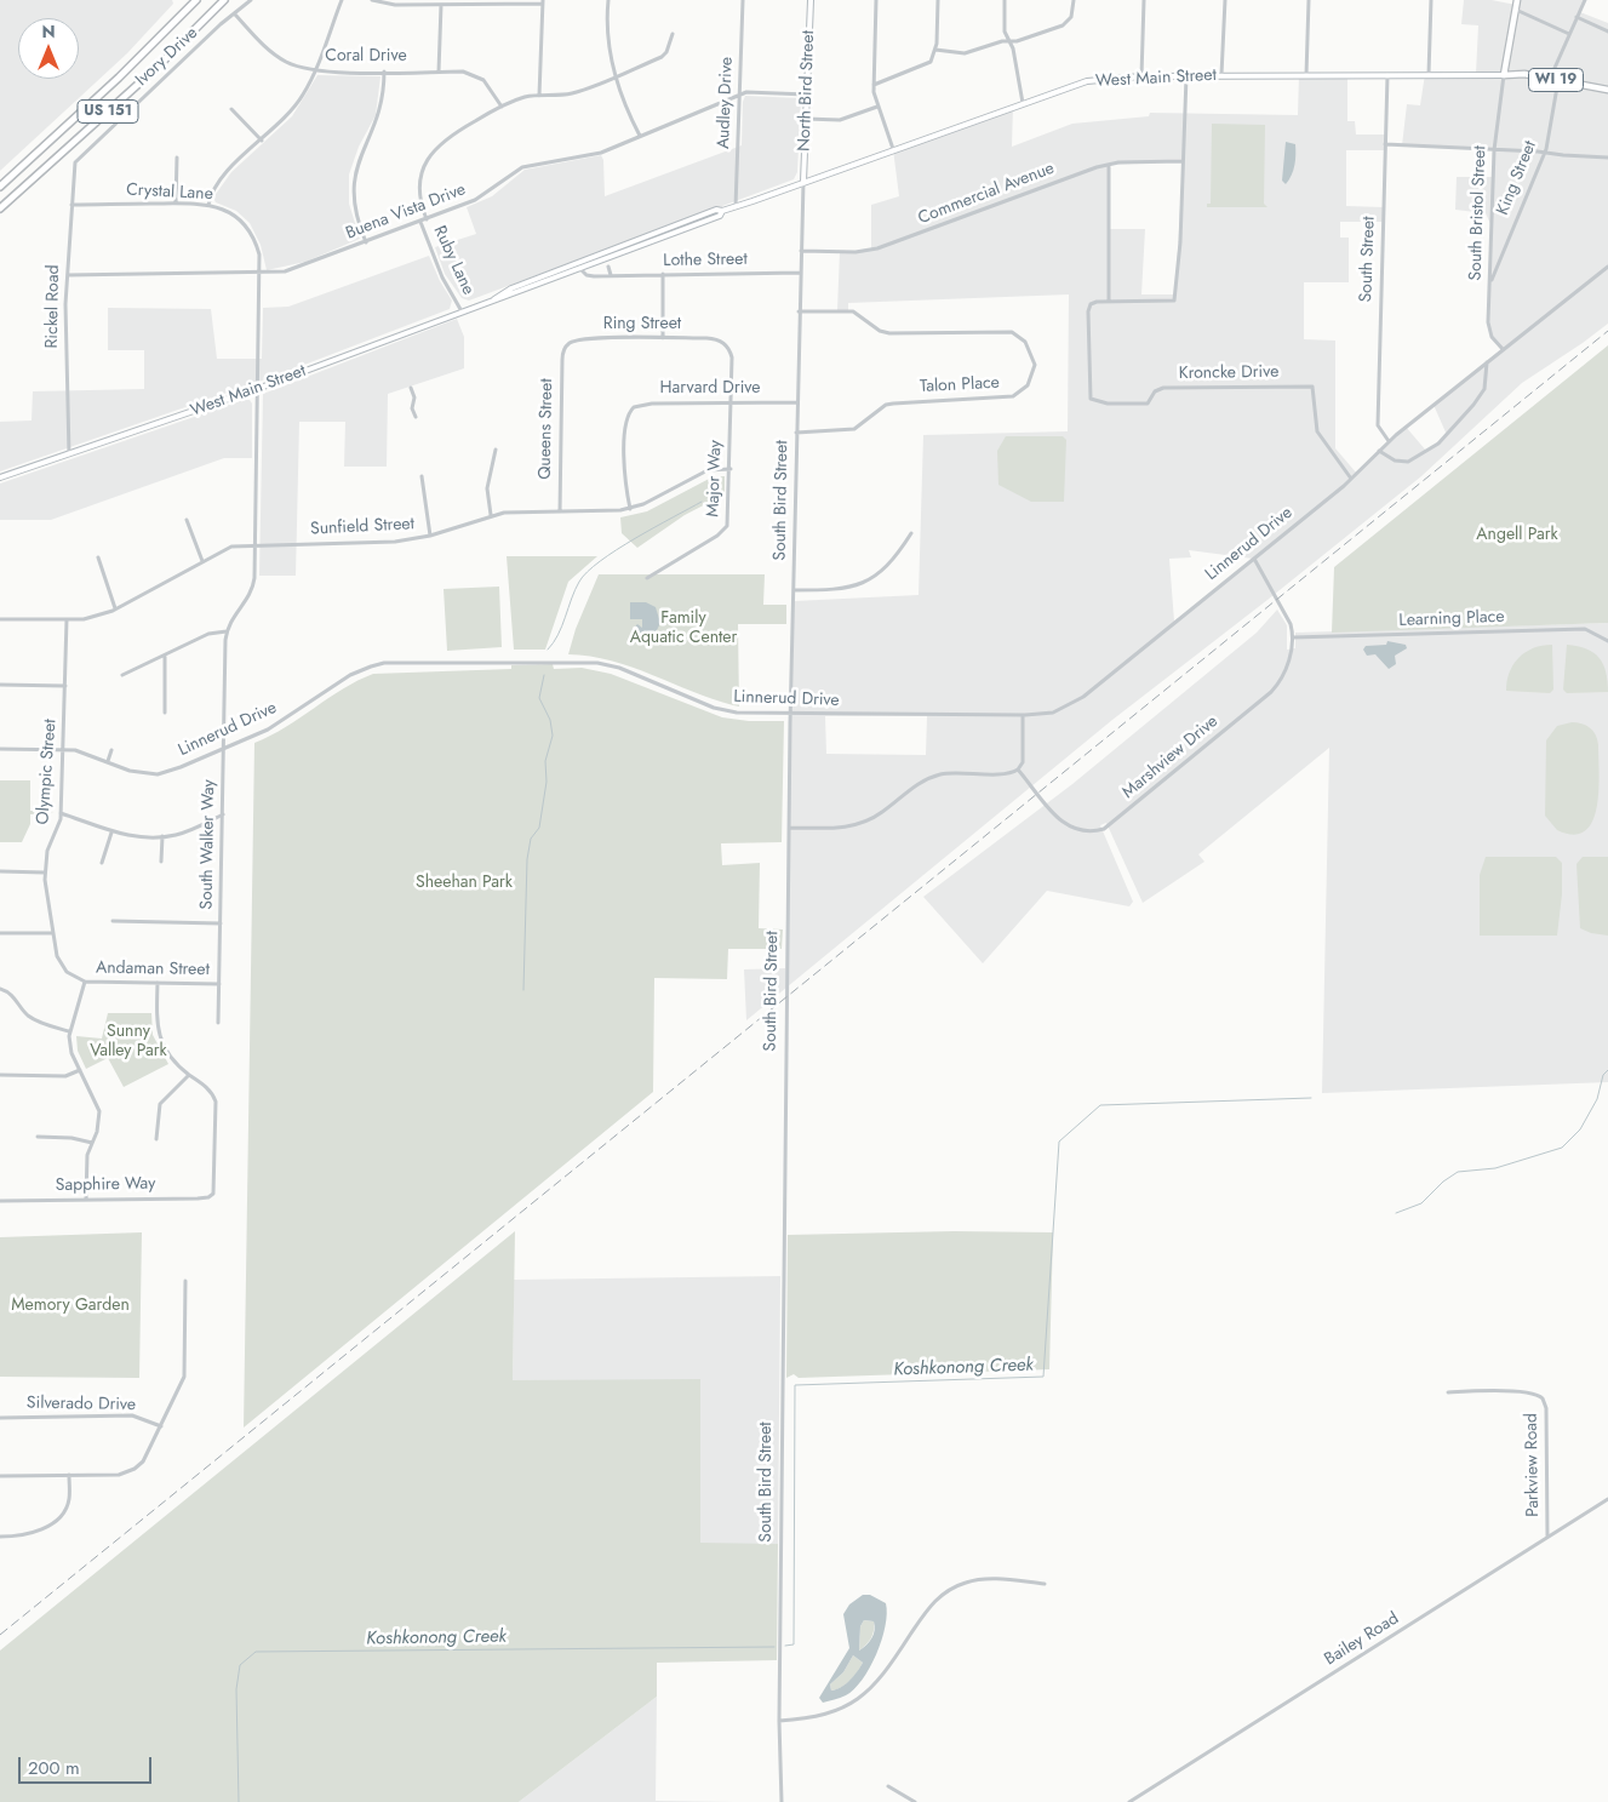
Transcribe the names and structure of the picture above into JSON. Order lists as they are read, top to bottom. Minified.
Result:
{"streets":{"highway":["US 151"],"main road":["West Main Street","WI 19","North Bird Street"],"street":["Ivory Drive","Coral Drive","Audley Drive","King Street","Crystal Lane","Commercial Avenue","Buena Vista Drive","South Bristol Street","South Street","Ruby Lane","Lothe Street","Rickel Road","Ring Street","Kroncke Drive","Talon Place","Harvard Drive","Queens Street","Major Way","South Bird Street","Sunfield Street","Linnerud Drive","Learning Place","Marshview Drive","Olympic Street","South Walker Way","Andaman Street","Sapphire Way","Silverado Drive","Parkview Road","Bailey Road"]},"crossings":[["Ivory Drive","Coral Drive"],["Ivory Drive","Rickel Road"],["Coral Drive","Ruby Lane"],["West Main Street","WI 19"],["West Main Street","North Bird Street"],["West Main Street","Audley Drive"],["West Main Street","Crystal Lane"],["West Main Street","South Bristol Street"],["West Main Street","South Street"],["West Main Street","Ruby Lane"],["West Main Street","Lothe Street"],["West Main Street","Rickel Road"],["West Main Street","South Bird Street"],["West Main Street","South Walker Way"],["WI 19","King Street"],["WI 19","South Bristol Street"],["North Bird Street","Buena Vista Drive"],["North Bird Street","South Bird Street"],["Audley Drive","Buena Vista Drive"],["King Street","South Bristol Street"],["Crystal Lane","Buena Vista Drive"],["Crystal Lane","Rickel Road"],["Crystal Lane","South Walker Way"],["Commercial Avenue","South Bird Street"],["Buena Vista Drive","Ruby Lane"],["Buena Vista Drive","Rickel Road"],["South Bristol Street","Linnerud Drive"],["South Street","Linnerud Drive"],["Lothe Street","South Bird Street"],["Ring Street","Queens Street"],["Ring Street","Major Way"],["Kroncke Drive","Linnerud Drive"],["Talon Place","South Bird Street"],["Harvard Drive","Major Way"],["Harvard Drive","South Bird Street"],["Harvard Drive","Sunfield Street"],["Queens Street","Sunfield Street"],["Major Way","Sunfield Street"],["South Bird Street","Linnerud Drive"],["Sunfield Street","Olympic Street"],["Sunfield Street","South Walker Way"],["Linnerud Drive","Olympic Street"],["Linnerud Drive","South Walker Way"],["Learning Place","Marshview Drive"],["Olympic Street","Andaman Street"],["South Walker Way","Andaman Street"],["Parkview Road","Bailey Road"]],"water":["Koshkonong Creek"],"parks":["Angell Park","Family Aquatic Center","Sheehan Park","Sunny Valley Park","Memory Garden"],"scale_bar":"200 m","north":"top"}
